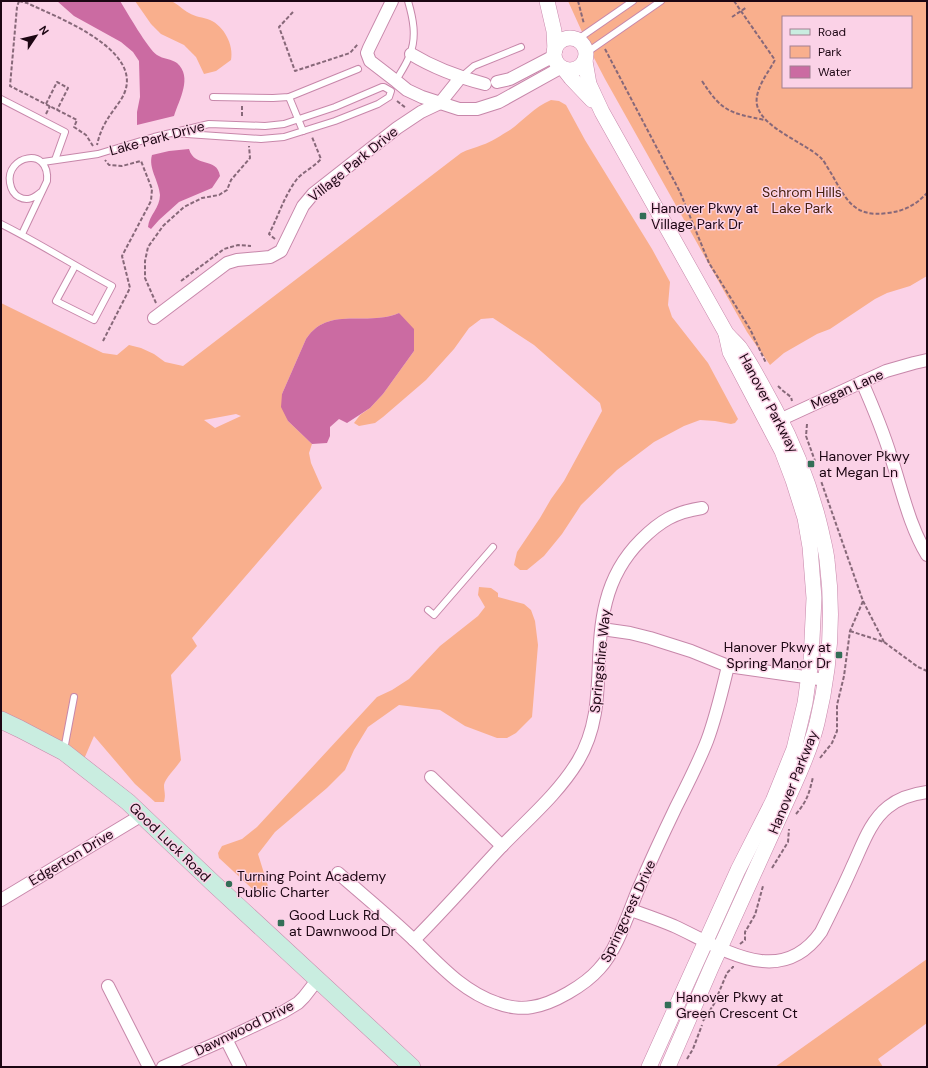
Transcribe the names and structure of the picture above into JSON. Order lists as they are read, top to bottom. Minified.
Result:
{"streets":{"main road":["Good Luck Road"],"street":["Village Park Drive","Megan Lane","Hanover Parkway","Springshire Way","Edgerton Drive","Springcrest Drive","Dawnwood Drive"],"lane":["Lake Park Drive"]},"crossings":[["Megan Lane","Hanover Parkway"],["Springshire Way","Springcrest Drive"],["Good Luck Road","Edgerton Drive"],["Good Luck Road","Dawnwood Drive"]],"parks":["Schrom Hills Lake Park"],"places":{"transit":["Hanover Pkwy at Village Park Dr","Hanover Pkwy at Megan Ln","Hanover Pkwy at Spring Manor Dr","Good Luck Rd at Dawnwood Dr","Hanover Pkwy at Green Crescent Ct"],"other":["Turning Point Academy Public Charter"]},"legend":["Road","Park","Water"],"north":"top right"}
